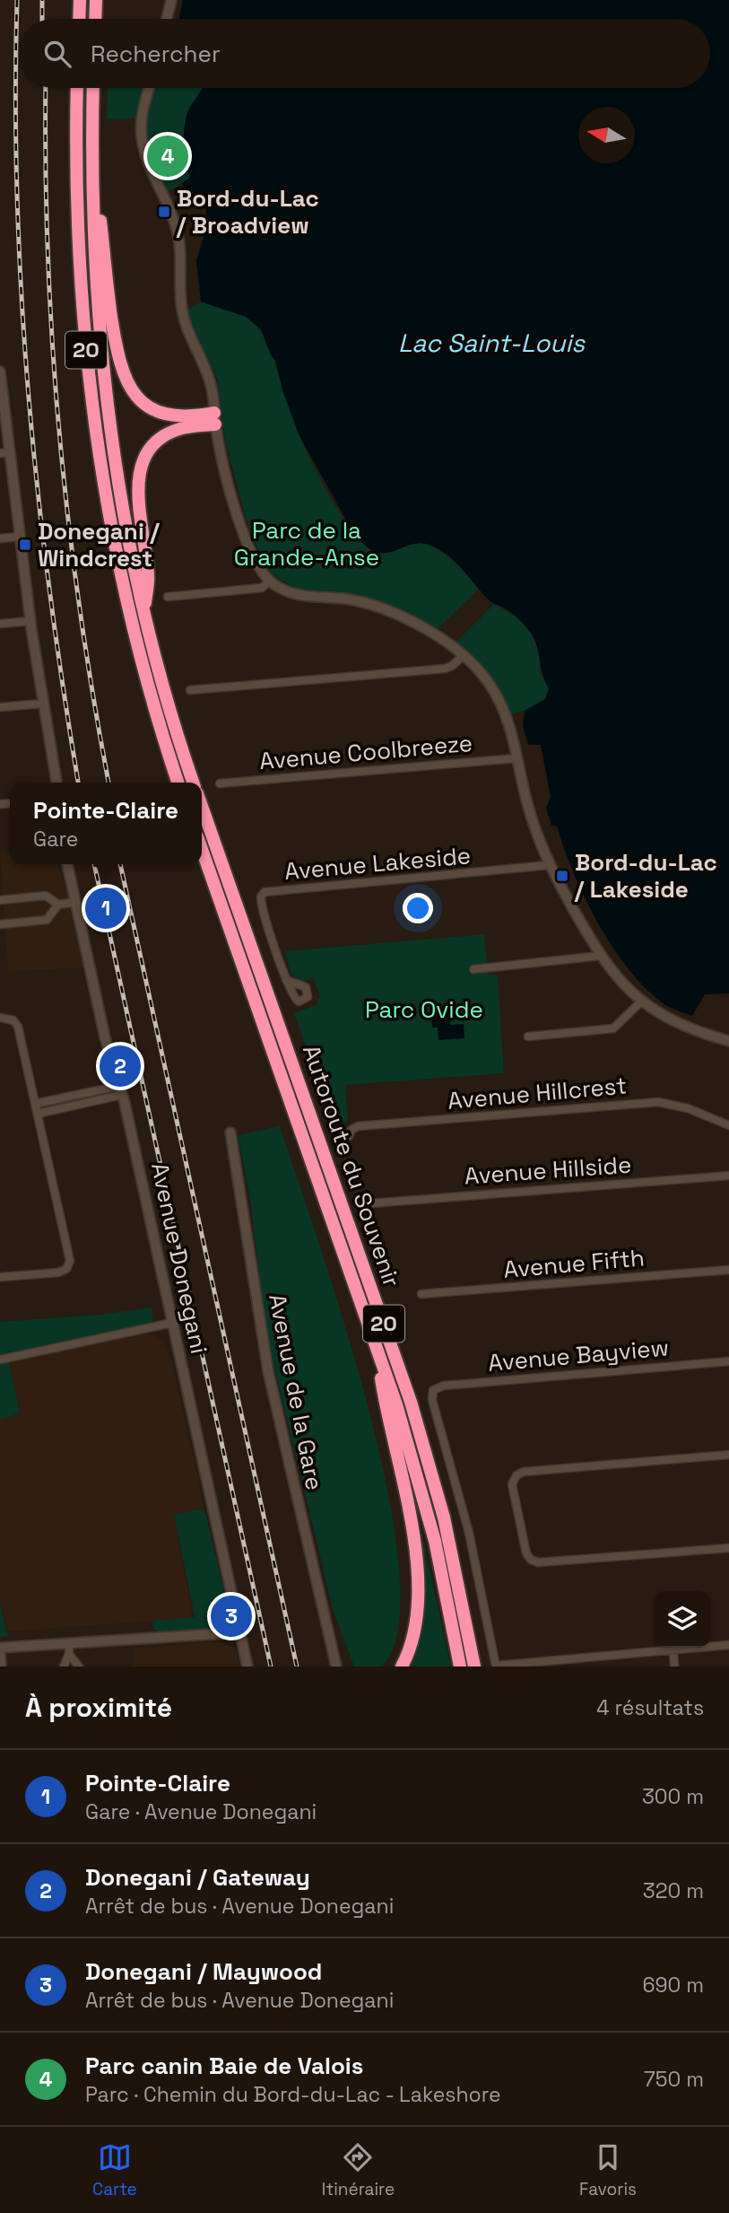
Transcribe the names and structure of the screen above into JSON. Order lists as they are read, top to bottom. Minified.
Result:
{"streets":{"highway":["20","Autoroute du Souvenir"],"street":["Avenue Coolbreeze","Avenue Lakeside","Avenue Hillcrest","Avenue Hillside","Avenue Donegani","Avenue Fifth","Avenue Bayview","Avenue de la Gare"]},"water":["Lac Saint-Louis"],"parks":["Parc de la Grande-Anse","Parc Ovide"],"places":{"transit":["Bord-du-Lac / Broadview","Donegani / Windcrest","Bord-du-Lac / Lakeside"]},"north":"left","page":{"search":"Rechercher","pins":["4","1","2","3"],"popup":["Pointe-Claire","Gare"],"heading":["À proximité","4 résultats"],"list":[{"mark":"1","name":"Pointe-Claire","note":"Gare · Avenue Donegani","value":"300 m"},{"mark":"2","name":"Donegani / Gateway","note":"Arrêt de bus · Avenue Donegani","value":"320 m"},{"mark":"3","name":"Donegani / Maywood","note":"Arrêt de bus · Avenue Donegani","value":"690 m"},{"mark":"4","name":"Parc canin Baie de Valois","note":"Parc · Chemin du Bord-du-Lac - Lakeshore","value":"750 m"}],"nav":["Carte","Itinéraire","Favoris"]}}
